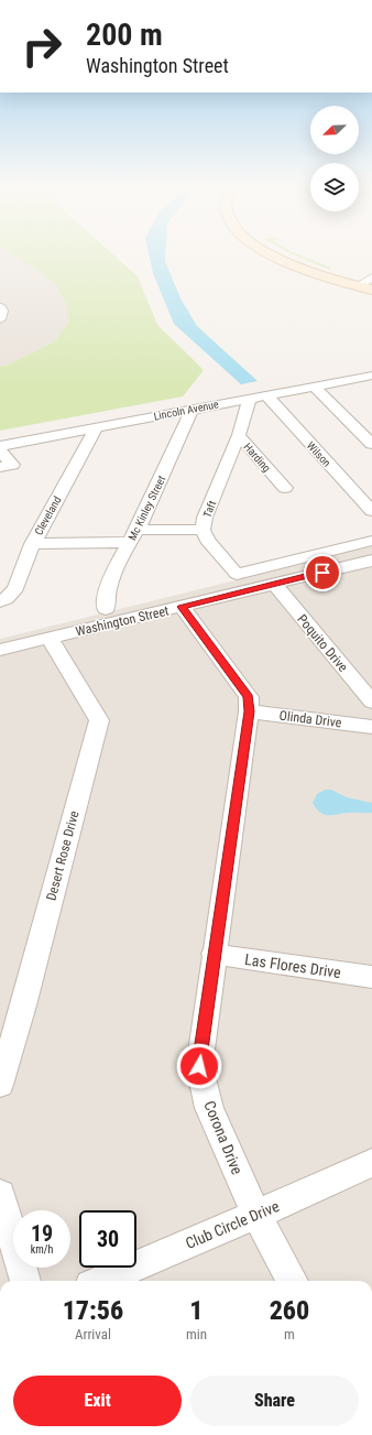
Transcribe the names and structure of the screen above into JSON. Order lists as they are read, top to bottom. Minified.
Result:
{"streets":{"street":["Lincoln Avenue","Wilson","Harding","Mc Kinley Street","Taft","Cleveland","Washington Street","Poquito Drive","Olinda Drive","Desert Rose Drive","Las Flores Drive","Corona Drive","Club Circle Drive"]},"crossings":[["Lincoln Avenue","Wilson"],["Lincoln Avenue","Harding"],["Lincoln Avenue","Mc Kinley Street"],["Lincoln Avenue","Cleveland"],["Harding","Taft"],["Washington Street","Poquito Drive"],["Washington Street","Desert Rose Drive"],["Washington Street","Corona Drive"],["Olinda Drive","Corona Drive"],["Las Flores Drive","Corona Drive"],["Corona Drive","Club Circle Drive"]],"north":"bottom left","page":{"turn":["200 m","Washington Street"],"speed":"19 km/h","limit":"30","eta":["17:56","Arrival","1","min","260","m"],"buttons":["Exit","Share"]}}
